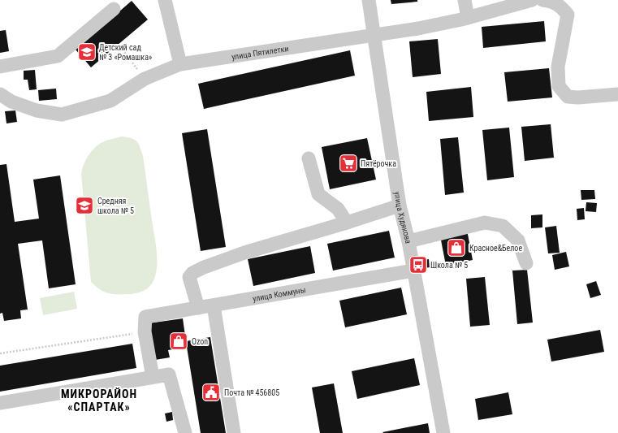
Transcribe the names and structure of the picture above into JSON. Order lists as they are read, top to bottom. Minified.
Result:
{"streets":{"street":["улица Пятилетки","улица Худякова","улица Коммуны"]},"crossings":[["улица Пятилетки","улица Худякова"],["улица Худякова","улица Коммуны"]],"districts":["МИКРОРАЙОН «СПАРТАК»"],"places":{"school or university":["Детский сад № 3 «Ромашка»","Средняя школа № 5"],"supermarket":["Пятёрочка"],"shop":["Красное&Белое","Ozon"],"bus stop":["Школа № 5"],"public building":["Почта № 456805"]}}
